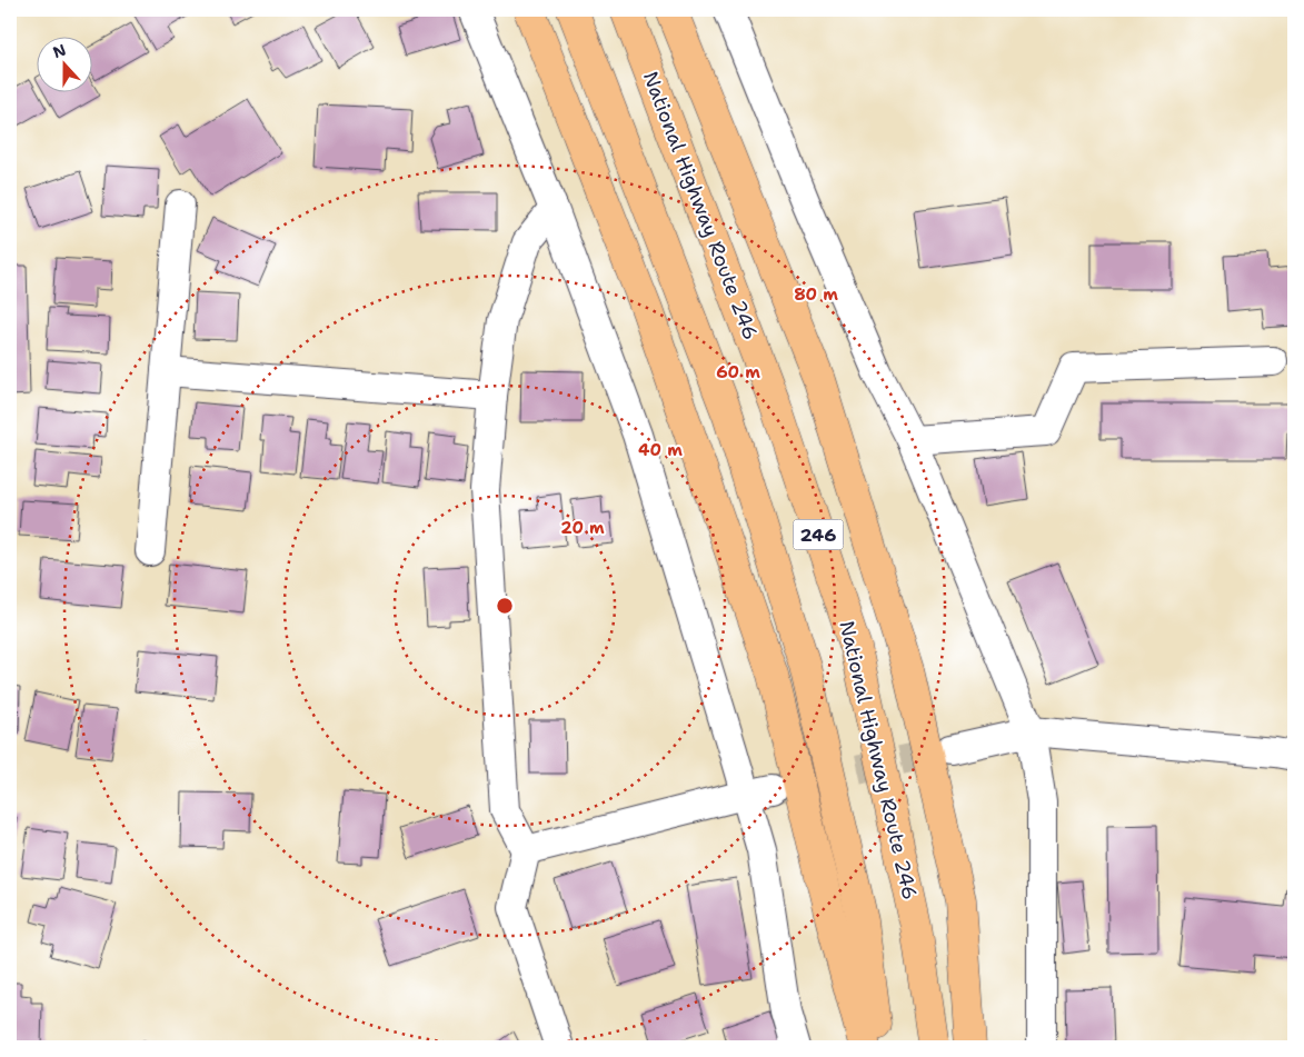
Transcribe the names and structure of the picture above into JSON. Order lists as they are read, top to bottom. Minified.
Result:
{"streets":{"highway":["National Highway Route 246","246"]},"north":"top","rings":["80 m","60 m","40 m","20 m"]}
